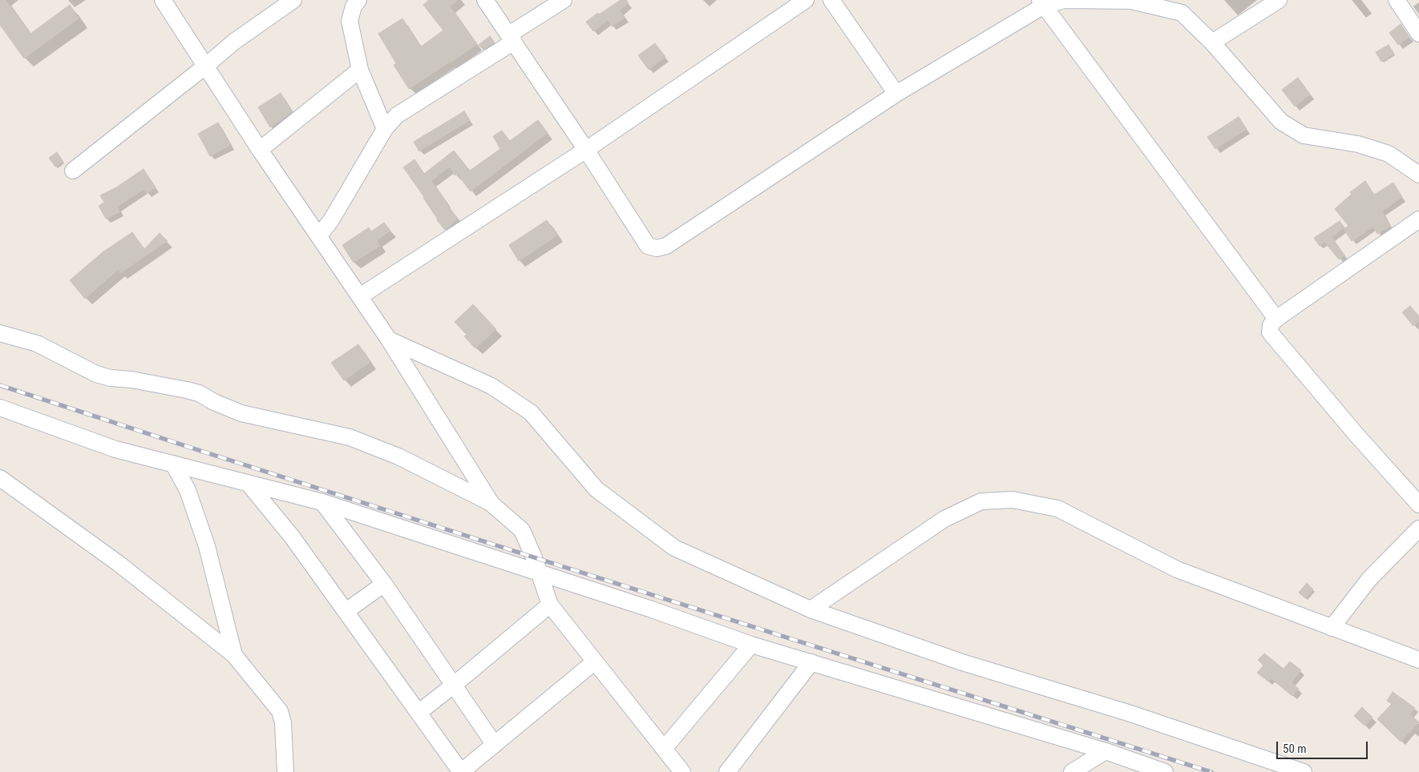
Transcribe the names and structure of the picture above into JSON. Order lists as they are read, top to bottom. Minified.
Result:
{"scale_bar":"50 m"}
